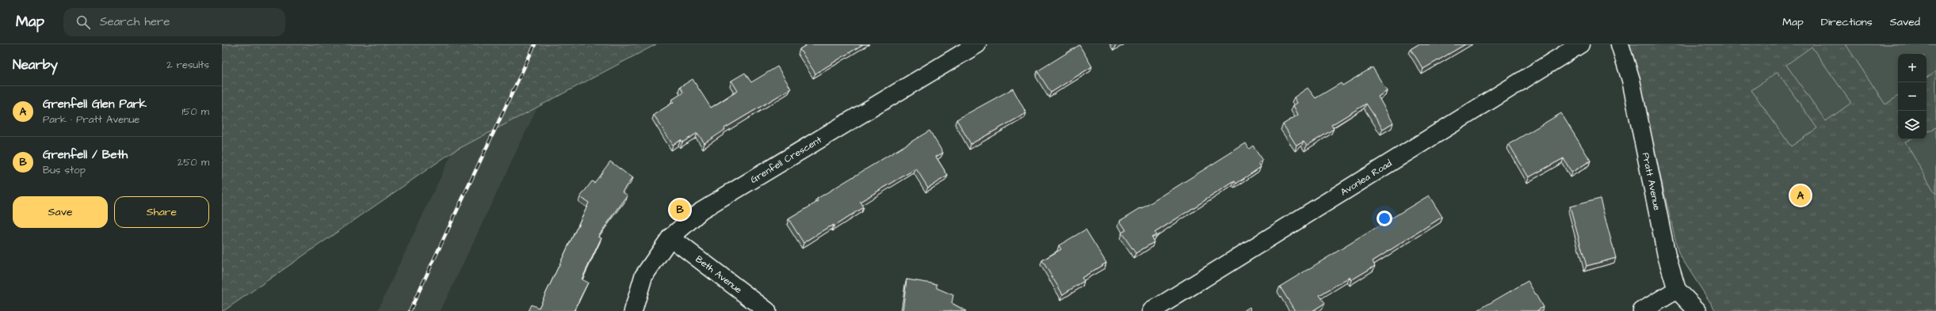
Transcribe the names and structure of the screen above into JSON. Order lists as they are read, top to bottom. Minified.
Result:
{"streets":{"street":["Grenfell Crescent","Avonlea Road","Pratt Avenue","Beth Avenue"]},"crossings":[["Grenfell Crescent","Beth Avenue"]],"page":{"header":"Map","search":"Search here","nav":["Map","Directions","Saved"],"heading":["Nearby","2 results"],"map_buttons":["+","−"],"list":[{"mark":"A","name":"Grenfell Glen Park","note":"Park · Pratt Avenue","value":"150 m"},{"mark":"B","name":"Grenfell / Beth","note":"Bus stop","value":"250 m"}],"pins":["A","B"],"buttons":["Save","Share"]}}
